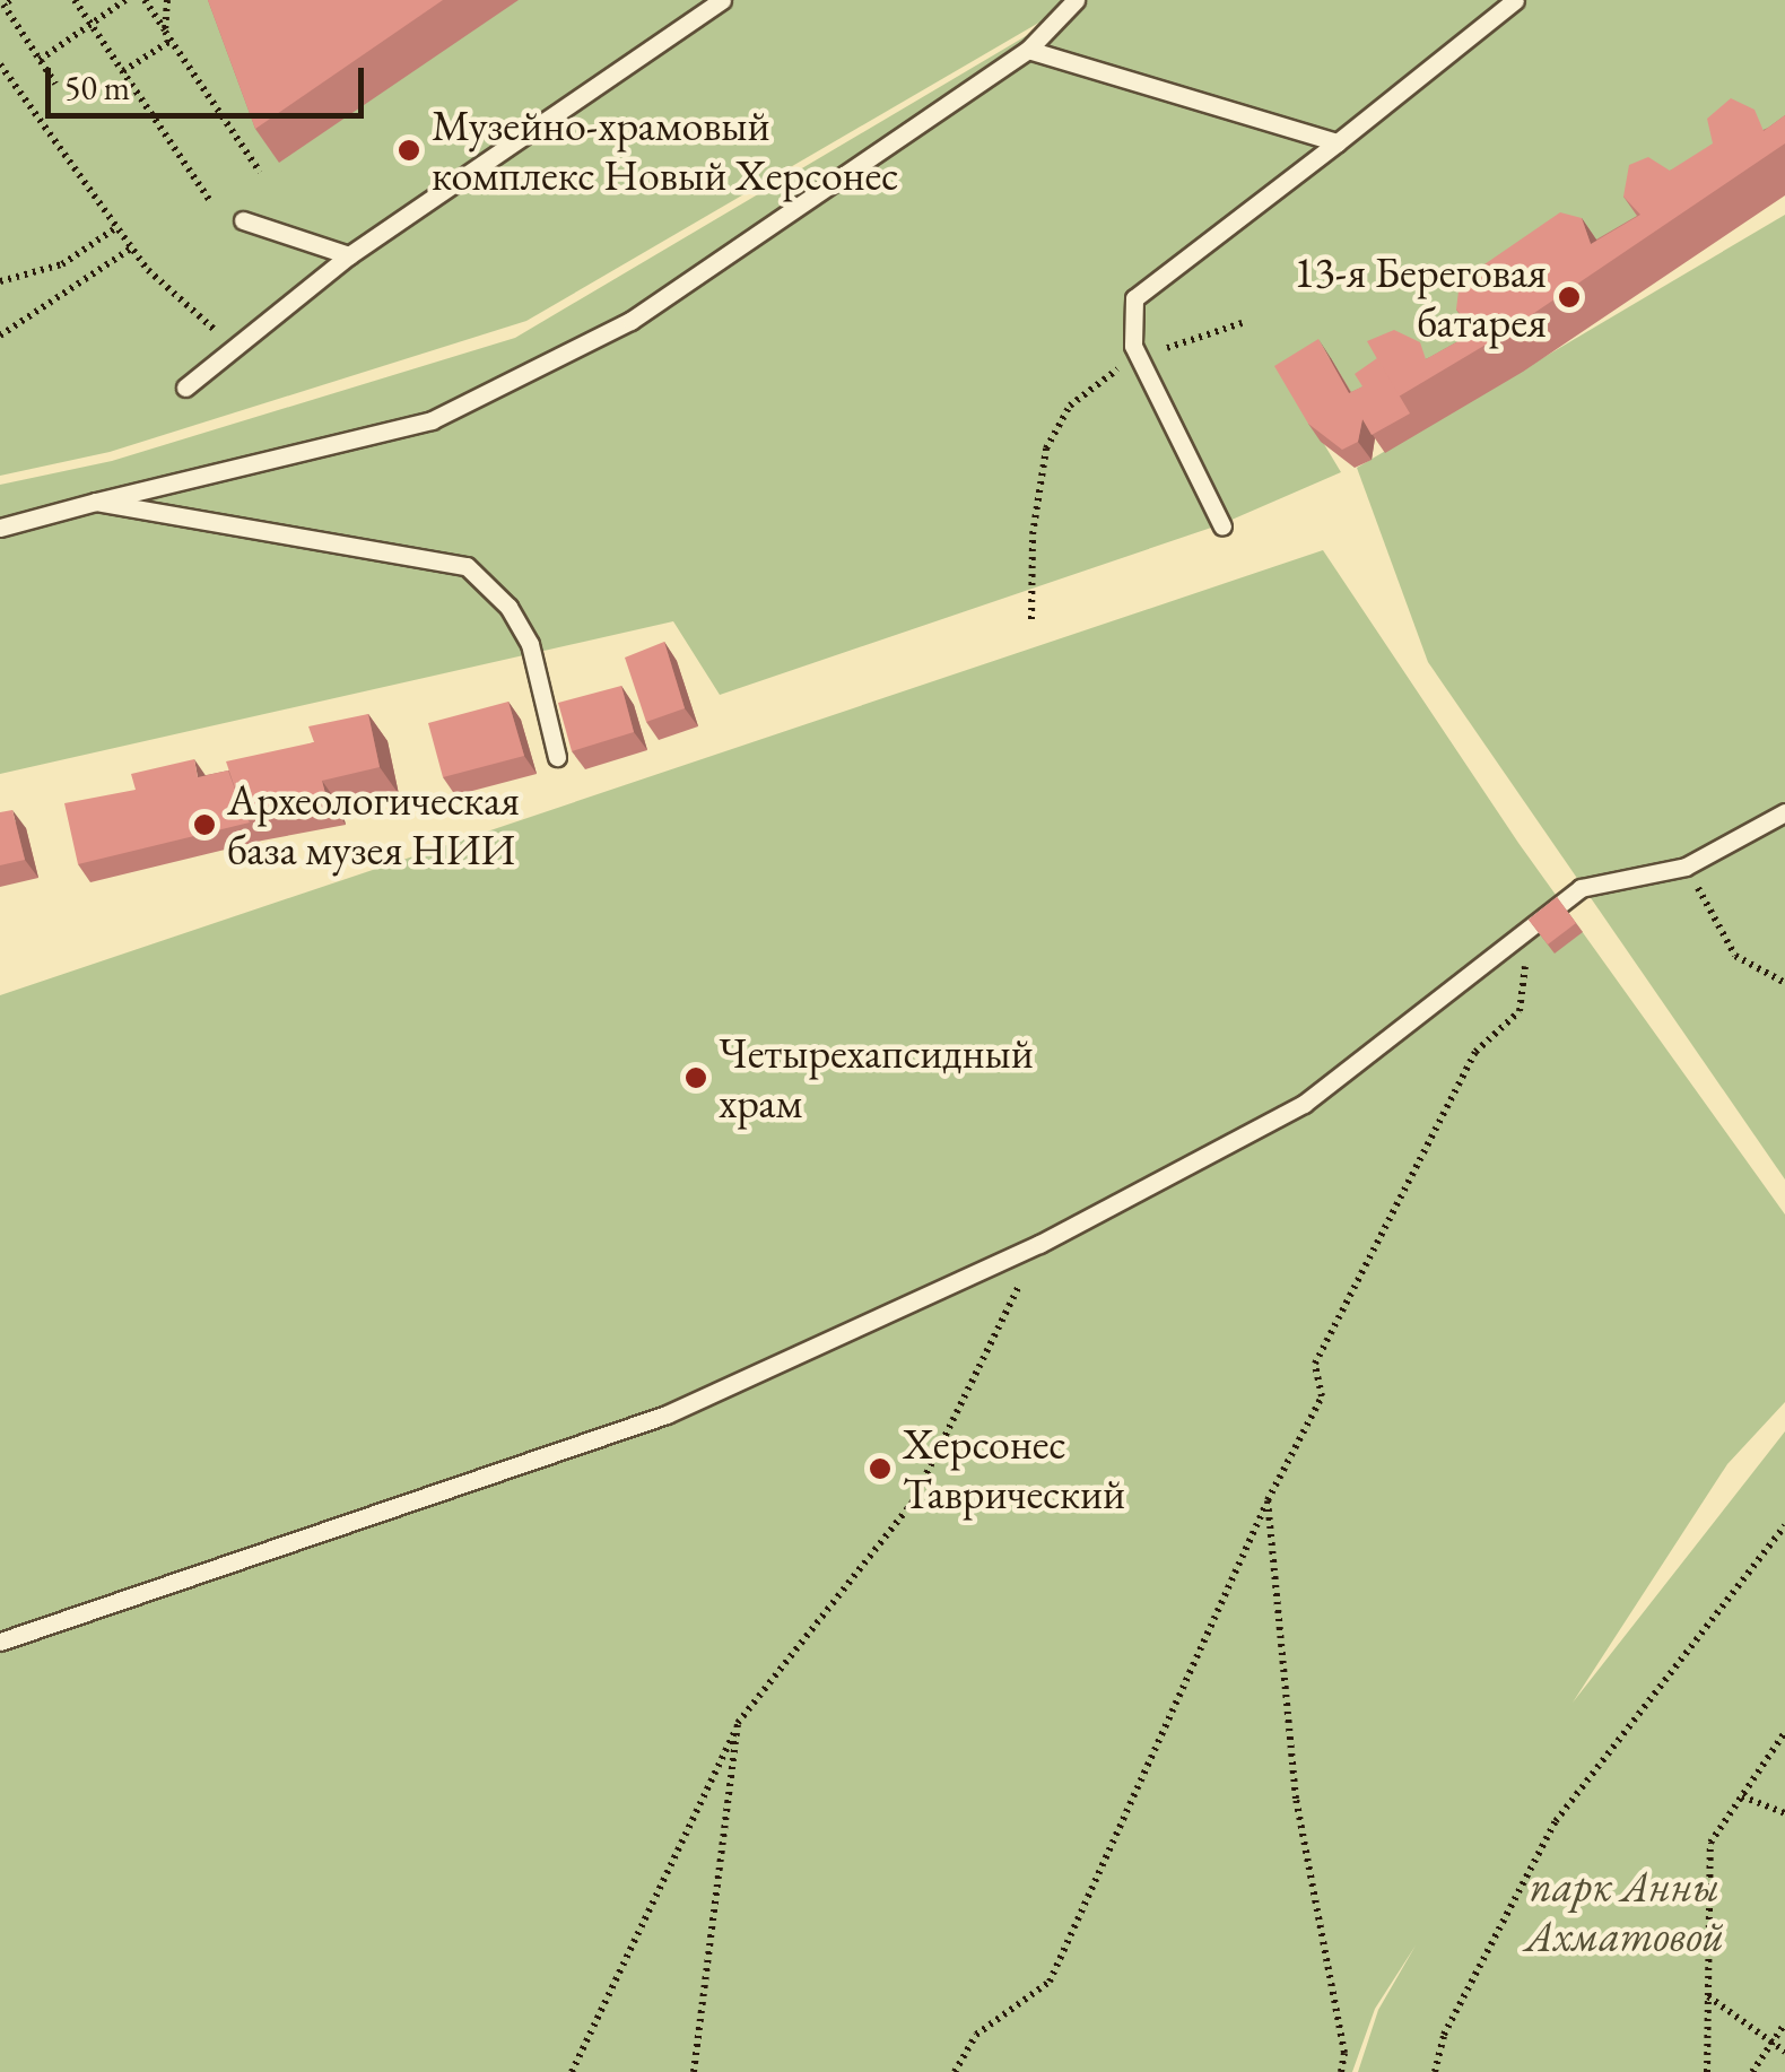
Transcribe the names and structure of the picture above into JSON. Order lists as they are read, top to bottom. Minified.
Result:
{"parks":["парк Анны Ахматовой"],"places":["Музейно-храмовый комплекс Новый Херсонес","13-я Береговая батарея","Археологическая база музея НИИ","Четырехапсидный храм","Херсонес Таврический"],"scale_bar":"50 m"}
